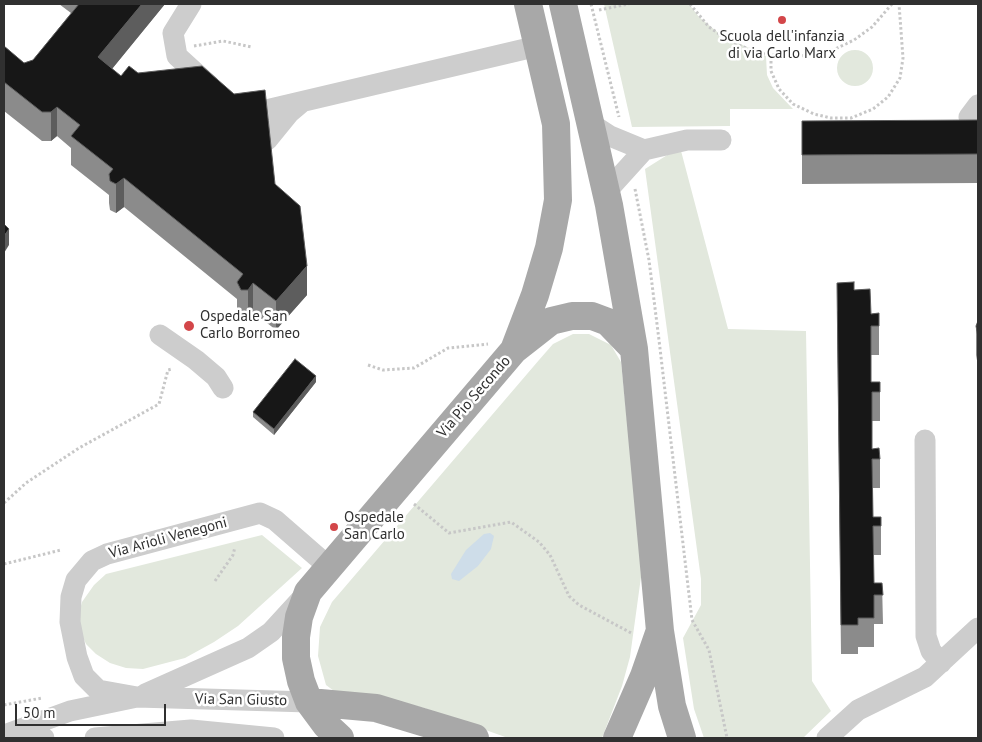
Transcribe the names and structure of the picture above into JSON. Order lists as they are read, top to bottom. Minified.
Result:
{"streets":{"main road":["Via Pio Secondo","Via San Giusto"],"street":["Via Arioli Venegoni"]},"crossings":[["Via Pio Secondo","Via Arioli Venegoni"],["Via Pio Secondo","Via San Giusto"],["Via Arioli Venegoni","Via San Giusto"]],"places":["Scuola dell'infanzia di via Carlo Marx","Ospedale San Carlo Borromeo","Ospedale San Carlo"],"scale_bar":"50 m"}
